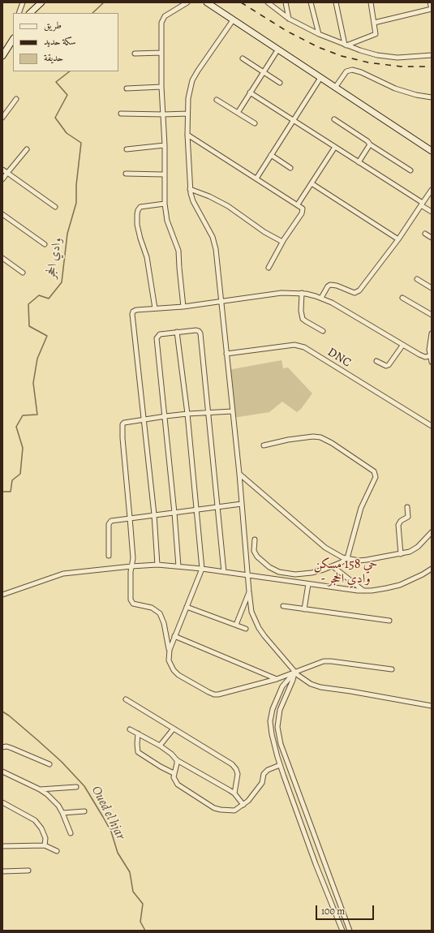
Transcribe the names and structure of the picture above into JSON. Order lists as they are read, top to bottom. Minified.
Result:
{"streets":{"street":["DNC"]},"districts":["حي 158 مسكن - وادي الحجر"],"water":["وادي الحجر","Oued el hjar"],"legend":["طريق","سكة حديد","حديقة"],"scale_bar":"100 m"}
